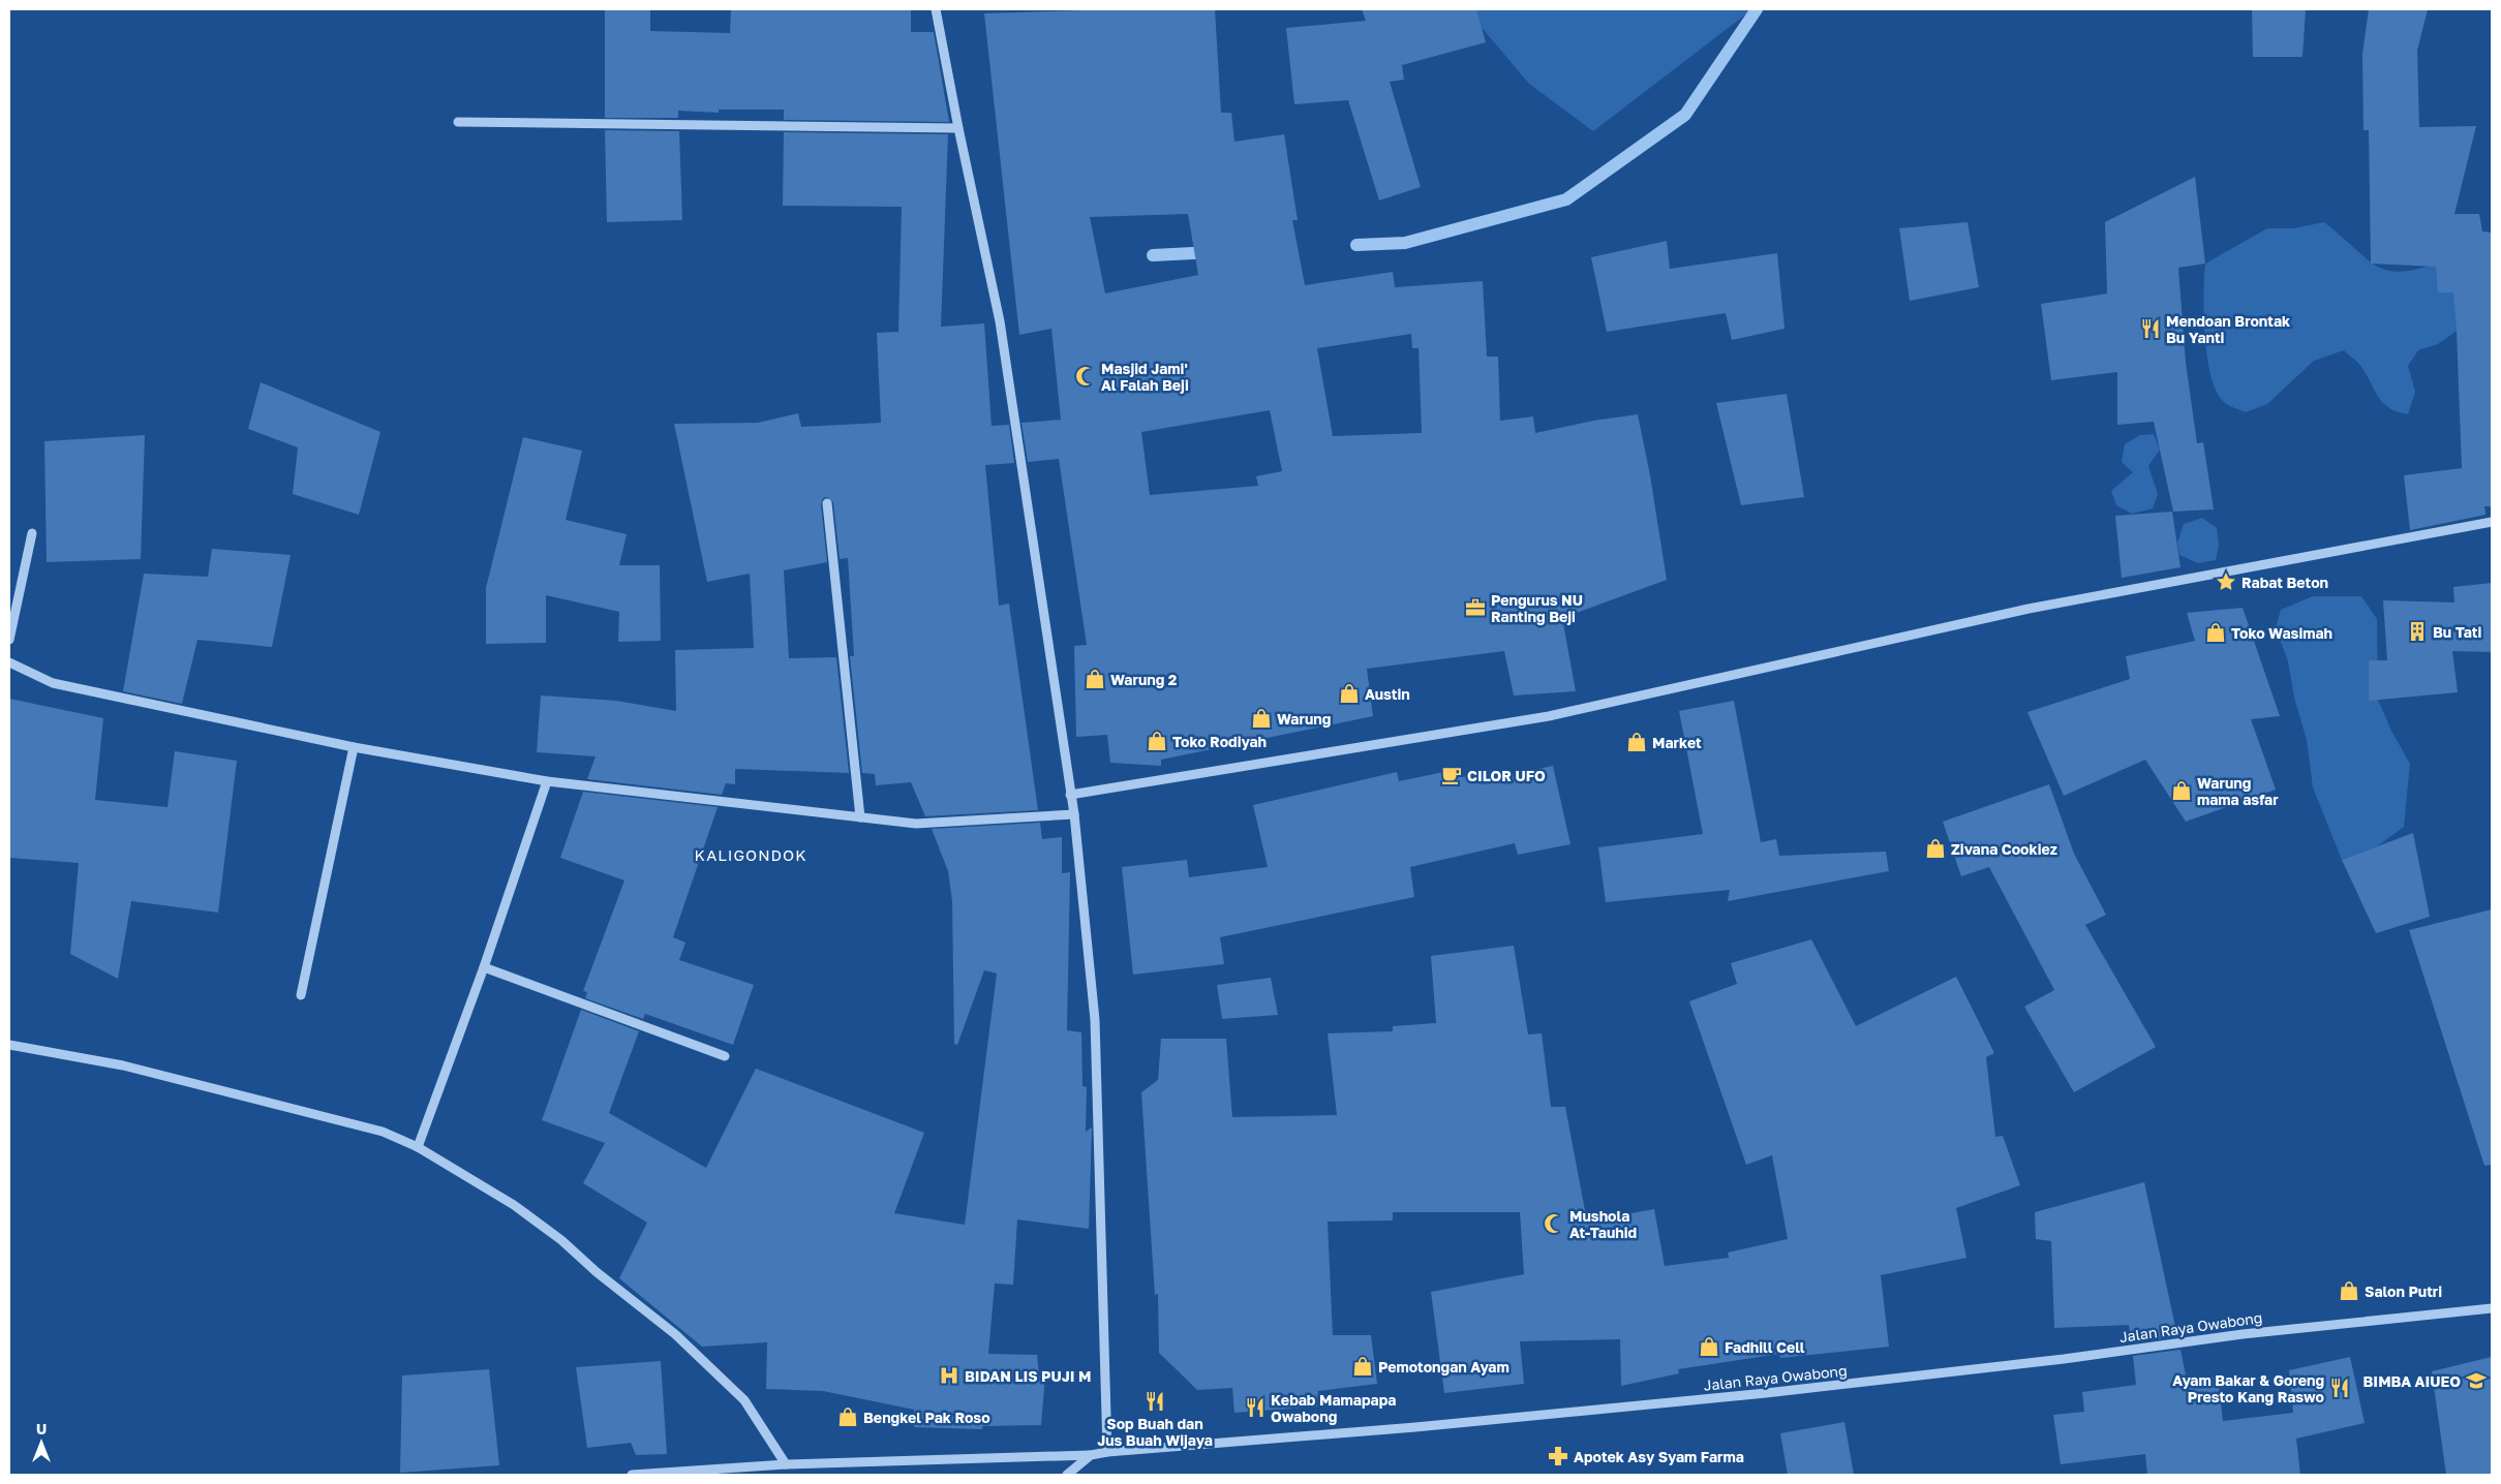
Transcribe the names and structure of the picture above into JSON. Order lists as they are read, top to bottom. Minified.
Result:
{"streets":{"street":["Jalan Raya Owabong"]},"districts":["KALIGONDOK"],"places":{"restaurant":["Mendoan Brontak Bu Yanti","Ayam Bakar & Goreng Presto Kang Raswo","Sop Buah dan Jus Buah Wijaya","Kebab Mamapapa Owabong"],"mosque":["Masjid Jami' Al Falah Beji","Mushola At-Tauhid"],"place":["Rabat Beton"],"office":["Pengurus NU Ranting Beji"],"building":["Bu Tati"],"shop":["Toko Wasimah","Warung 2","Austin","Warung","Toko Rodiyah","Market","Warung mama asfar","Zivana Cookiez","Salon Putri","Fadhill Cell","Pemotongan Ayam","Bengkel Pak Roso"],"cafe":["CILOR UFO"],"hospital":["BIDAN LIS PUJI M"],"school or university":["BIMBA AIUEO"],"pharmacy":["Apotek Asy Syam Farma"]},"north":"top"}
